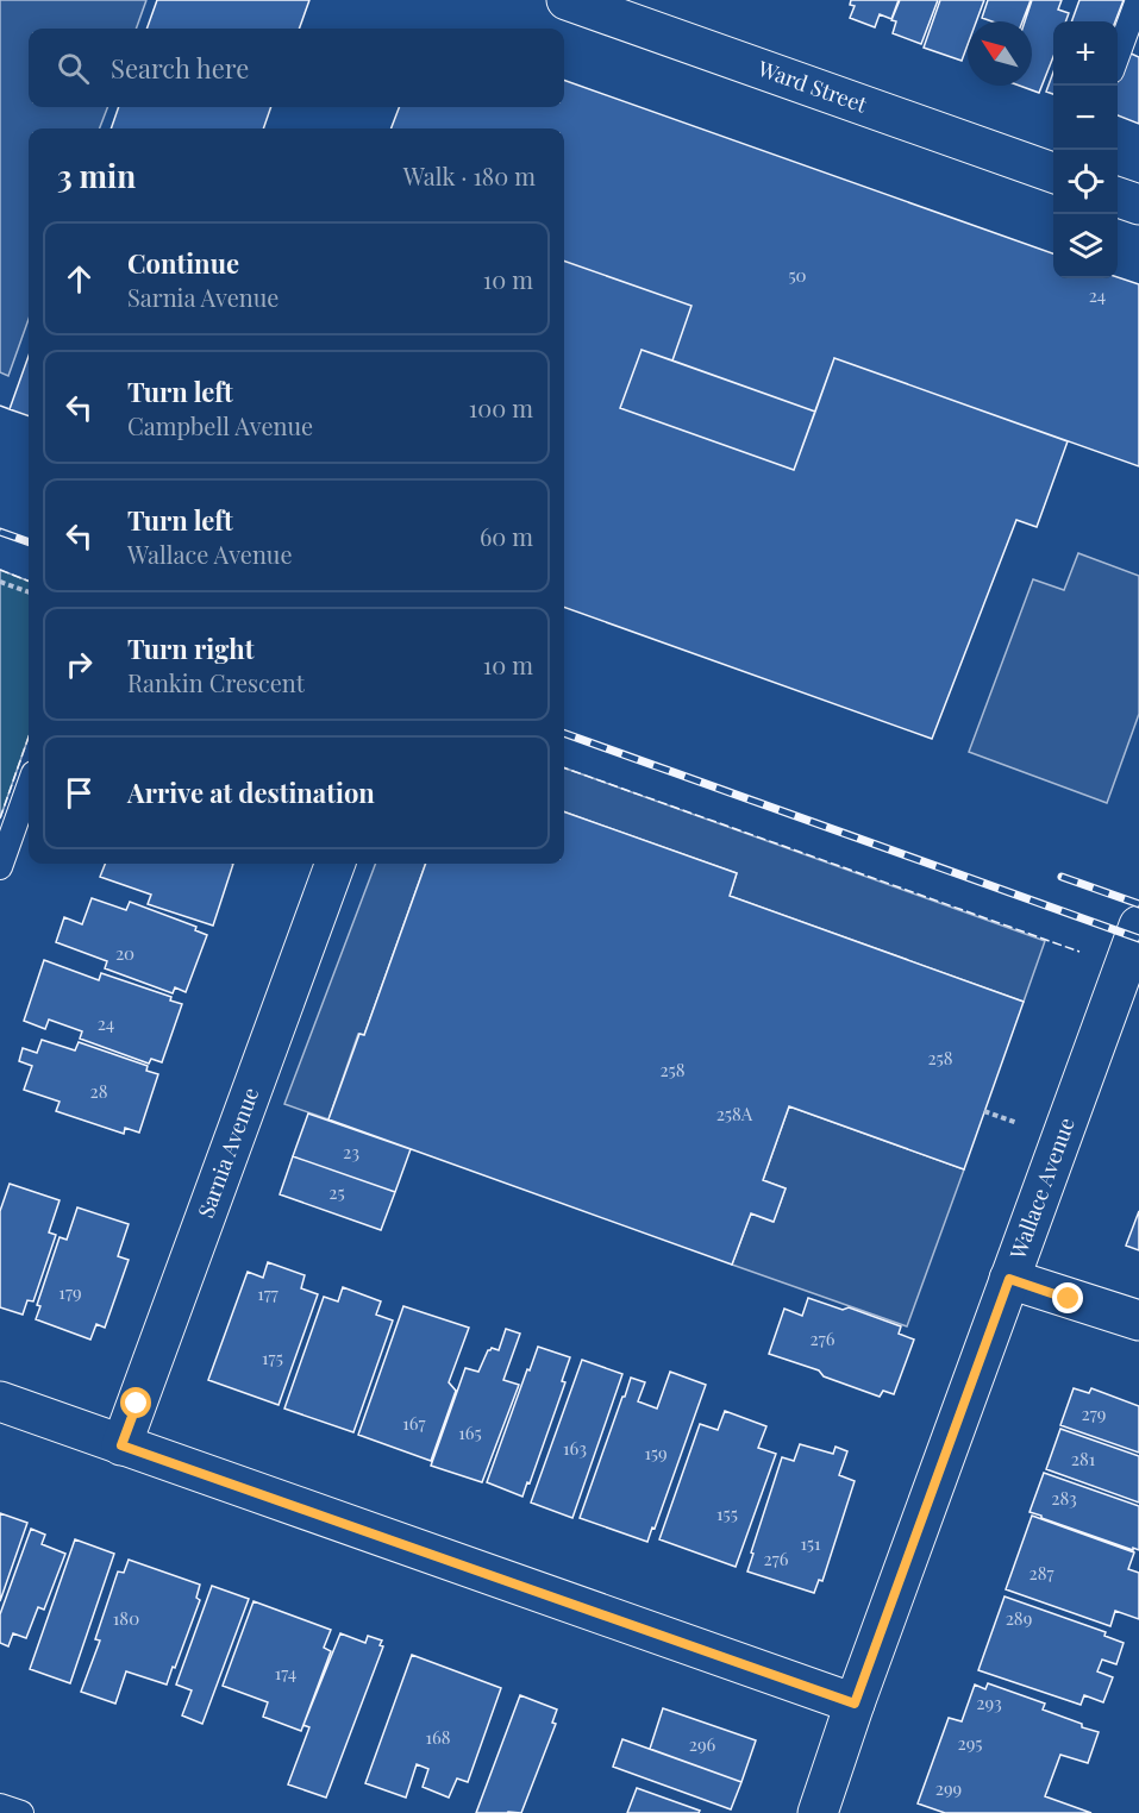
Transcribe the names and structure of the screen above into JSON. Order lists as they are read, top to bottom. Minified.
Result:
{"streets":{"street":["Ward Street","Sarnia Avenue","Wallace Avenue"]},"house_numbers":["50","24","20","24","258","258","28","258A","23","25","179","177","276","175","279","167","165","163","159","281","283","155","151","276","287","180","289","174","293","168","295","296","299"],"north":"top left","page":{"map_buttons":["+","−"],"search":"Search here","heading":["3 min","Walk · 180 m"],"list":[["Continue","Sarnia Avenue","10 m"],["Turn left","Campbell Avenue","100 m"],["Turn left","Wallace Avenue","60 m"],["Turn right","Rankin Crescent","10 m"],"Arrive at destination"]}}
